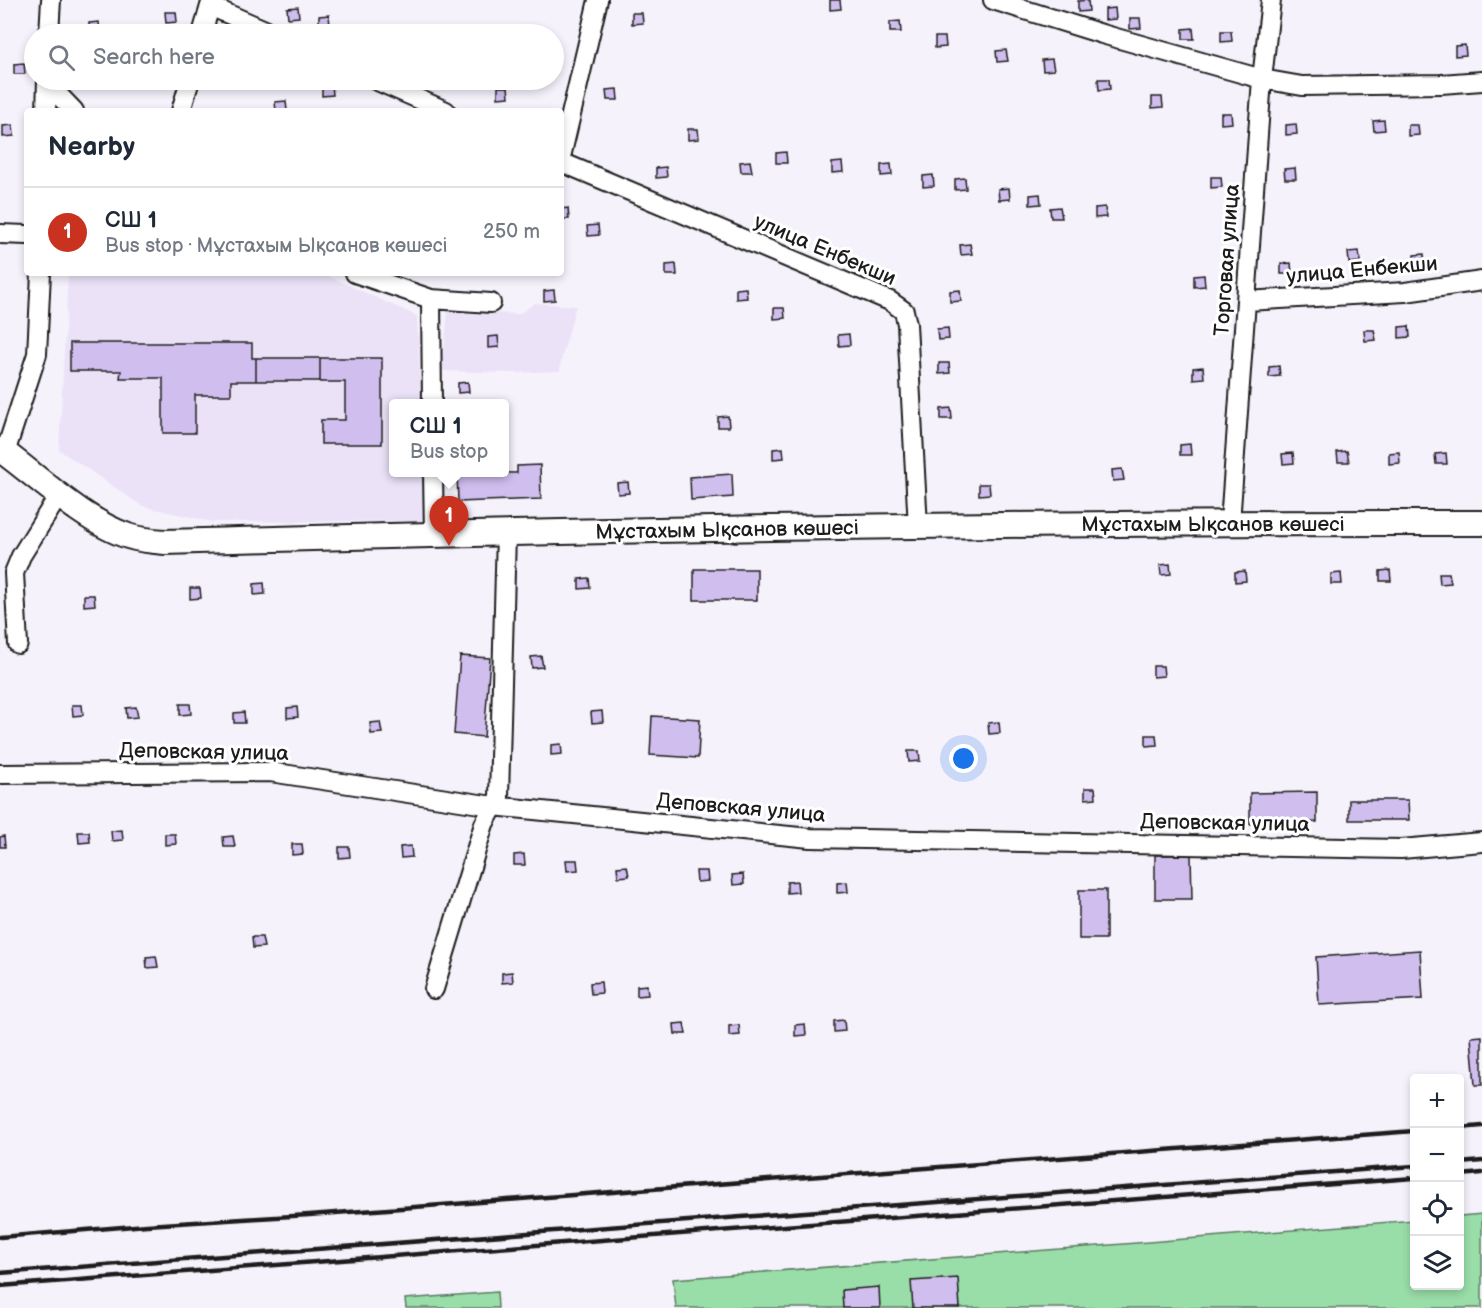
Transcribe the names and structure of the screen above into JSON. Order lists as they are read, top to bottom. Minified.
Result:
{"streets":{"main road":["Мұстахым Ықсанов көшесі"],"street":["улица Енбекши","Торговая улица","Деповская улица"]},"crossings":[["улица Енбекши","Торговая улица"],["улица Енбекши","Мұстахым Ықсанов көшесі"],["Торговая улица","Мұстахым Ықсанов көшесі"]],"page":{"search":"Search here","heading":"Nearby","list":[{"mark":"1","name":"СШ 1","note":"Bus stop · Мұстахым Ықсанов көшесі","value":"250 m"}],"popup":["СШ 1","Bus stop"],"pins":"1","map_buttons":["+","−"]}}
